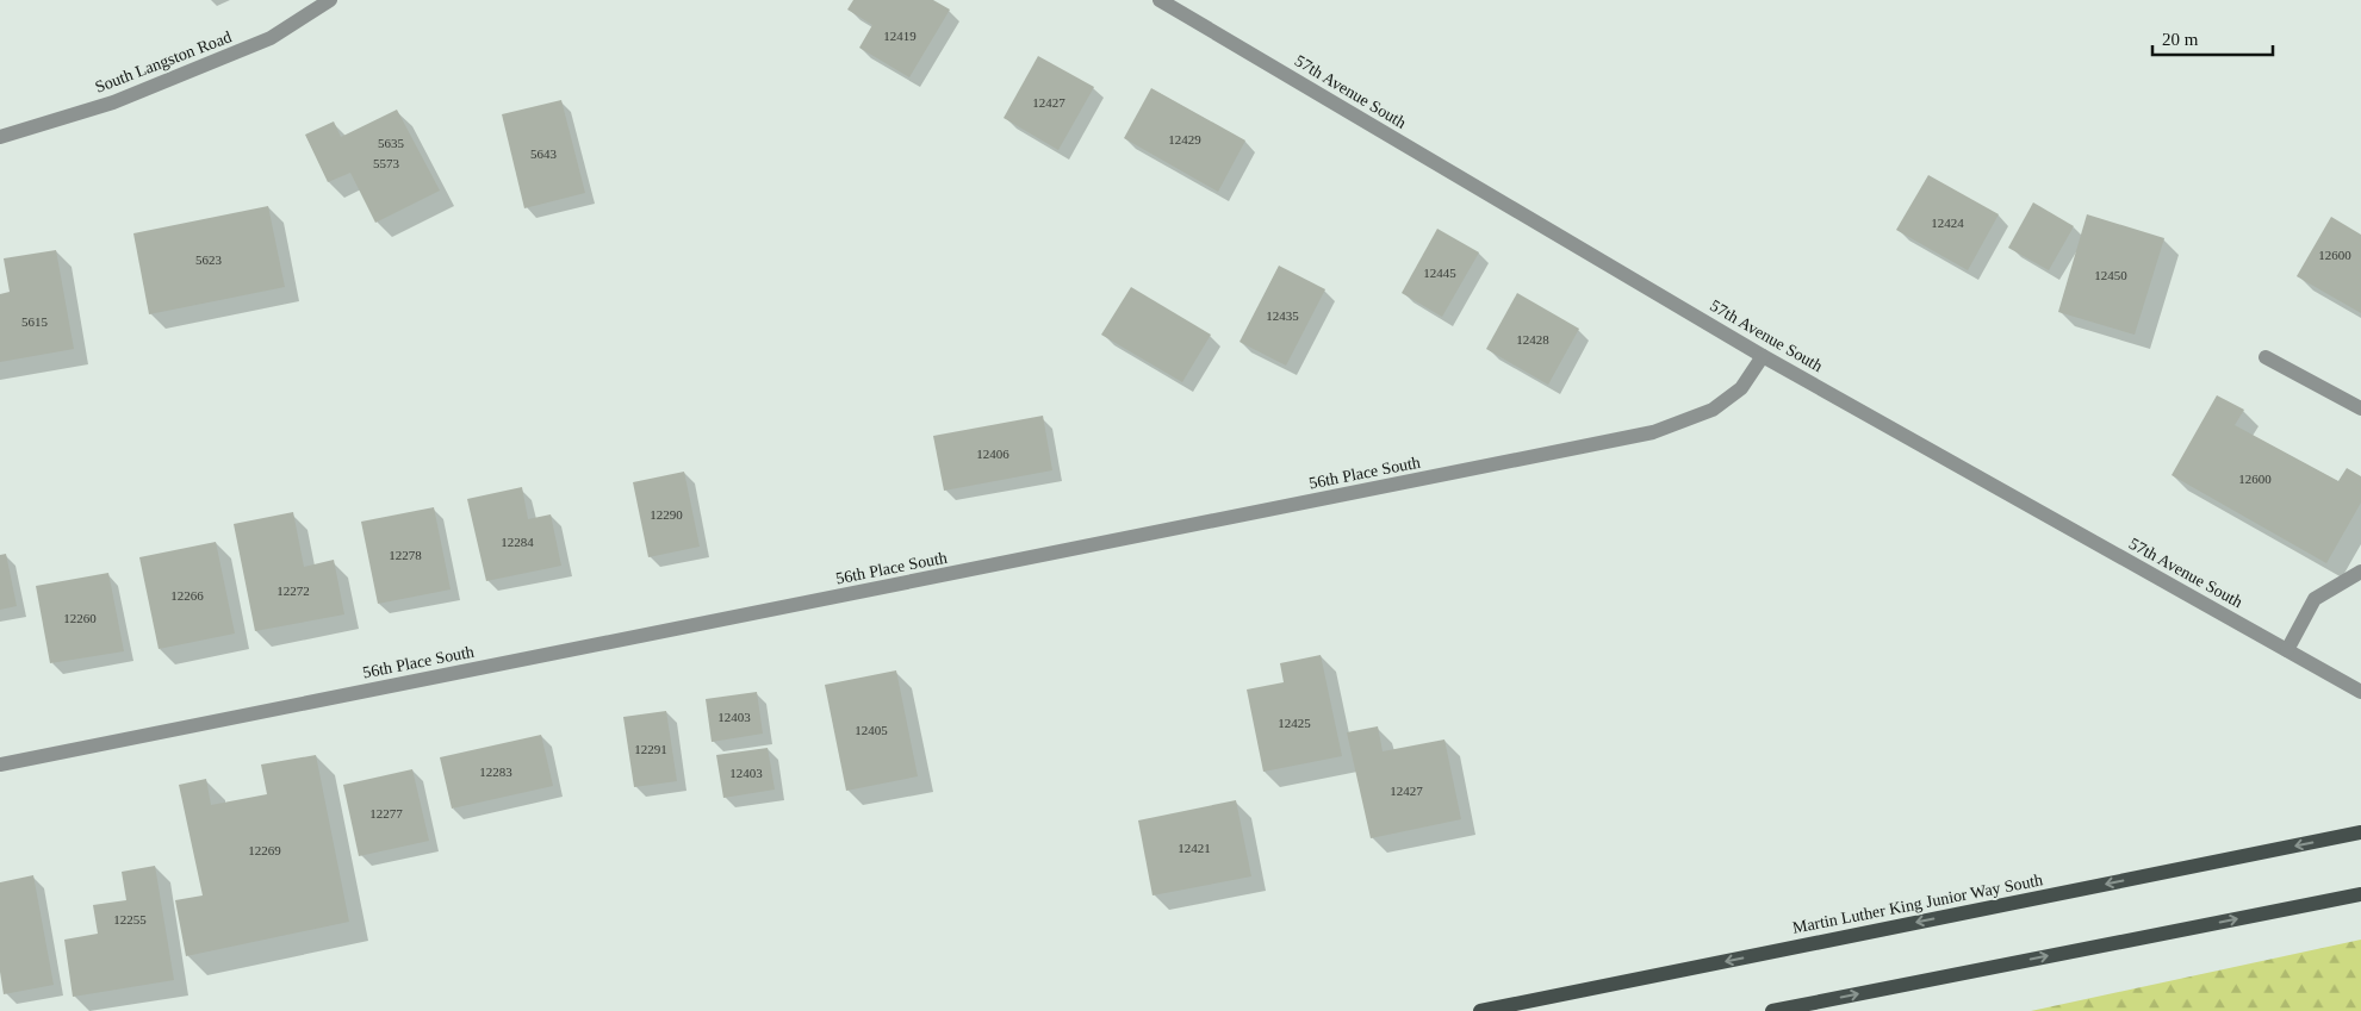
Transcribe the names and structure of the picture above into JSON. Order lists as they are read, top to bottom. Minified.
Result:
{"streets":{"main road":["Martin Luther King Junior Way South"],"street":["South Langston Road","57th Avenue South","56th Place South"]},"crossings":[["57th Avenue South","56th Place South"]],"house_numbers":["12419","12427","12429","5635","5643","5573","12424","12600","5623","12445","12450","12435","5615","12428","12406","12600","12290","12284","12278","12272","12266","12260","12403","12425","12405","12291","12283","12403","12427","12277","12421","12269","12255"],"scale_bar":"20 m"}
